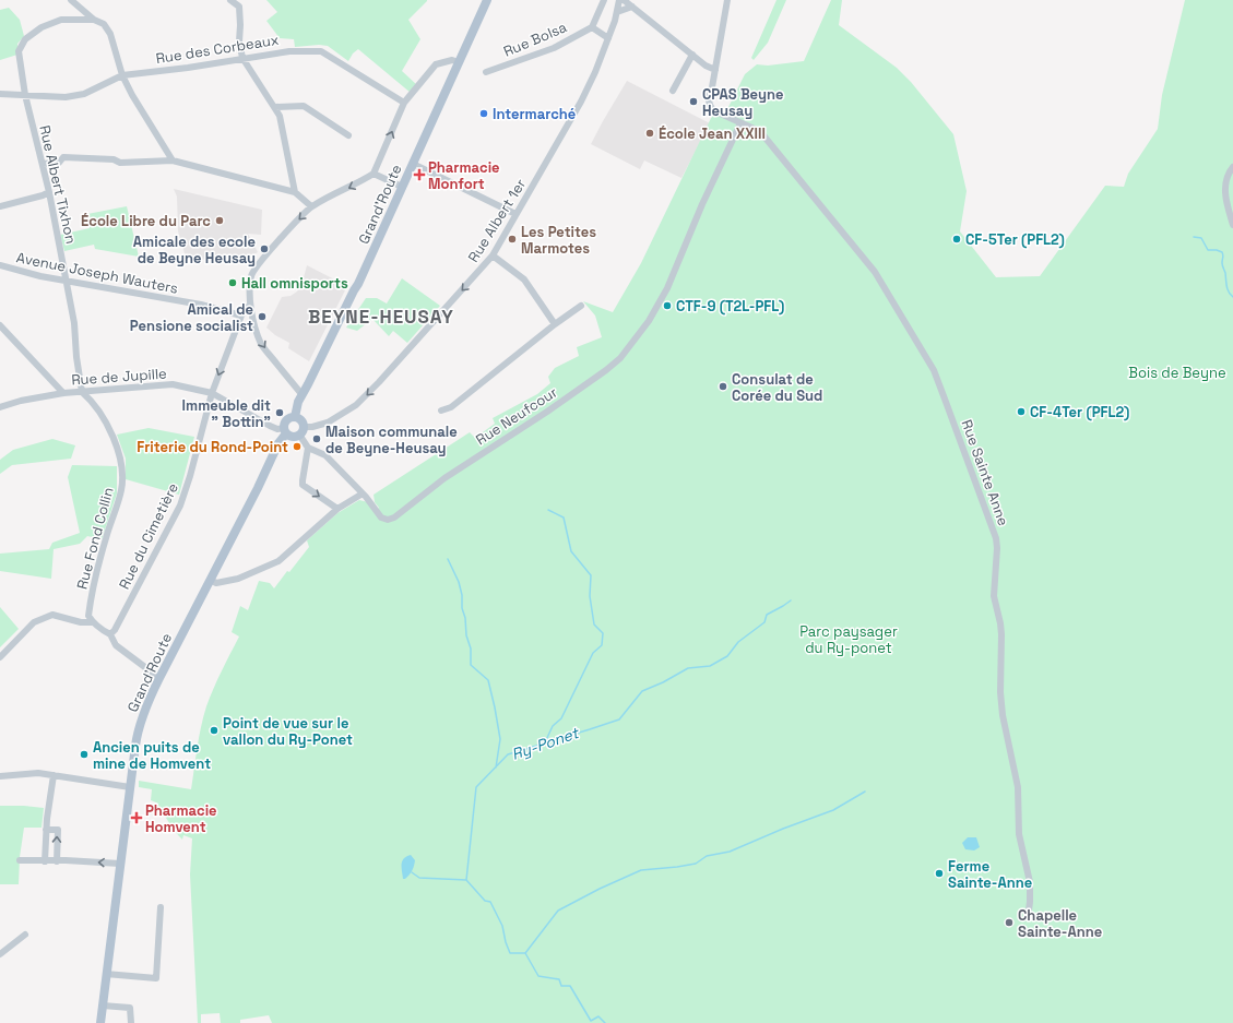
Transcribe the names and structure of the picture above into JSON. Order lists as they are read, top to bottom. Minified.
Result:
{"streets":{"main road":["Grand'Route"],"street":["Rue Bolsa","Rue des Corbeaux","Rue Albert Tixhon","Rue Albert 1er","Avenue Joseph Wauters","Rue de Jupille","Rue Neufcour","Rue Sainte Anne","Rue du Cimetière","Rue Fond Collin"]},"crossings":[["Rue des Corbeaux","Rue Albert Tixhon"],["Rue Albert Tixhon","Avenue Joseph Wauters"],["Rue Albert Tixhon","Rue de Jupille"],["Rue Albert Tixhon","Rue Fond Collin"],["Grand'Route","Rue Albert 1er"],["Grand'Route","Rue de Jupille"],["Rue Albert 1er","Rue de Jupille"],["Avenue Joseph Wauters","Rue du Cimetière"],["Rue de Jupille","Rue du Cimetière"],["Rue de Jupille","Rue Fond Collin"],["Rue Neufcour","Rue Sainte Anne"]],"one_way":["Rue Albert 1er"],"districts":["BEYNE-HEUSAY"],"water":["Ry-Ponet"],"parks":["Bois de Beyne","Parc paysager du Ry-ponet"],"places":{"other":["CPAS Beyne Heusay","Intermarché","École Jean XXIII","École Libre du Parc","Les Petites Marmotes","CF-5Ter (PFL2)","Amicale des ecole de Beyne Heusay","Hall omnisports","CTF-9 (T2L-PFL)","Amical de Pensione socialist","Consulat de Corée du Sud","CF-4Ter (PFL2)","Immeuble dit \" Bottin\"","Maison communale de Beyne-Heusay","Friterie du Rond-Point","Point de vue sur le vallon du Ry-Ponet","Ancien puits de mine de Homvent","Ferme Sainte-Anne","Chapelle Sainte-Anne"],"health":["Pharmacie Monfort","Pharmacie Homvent"]}}
